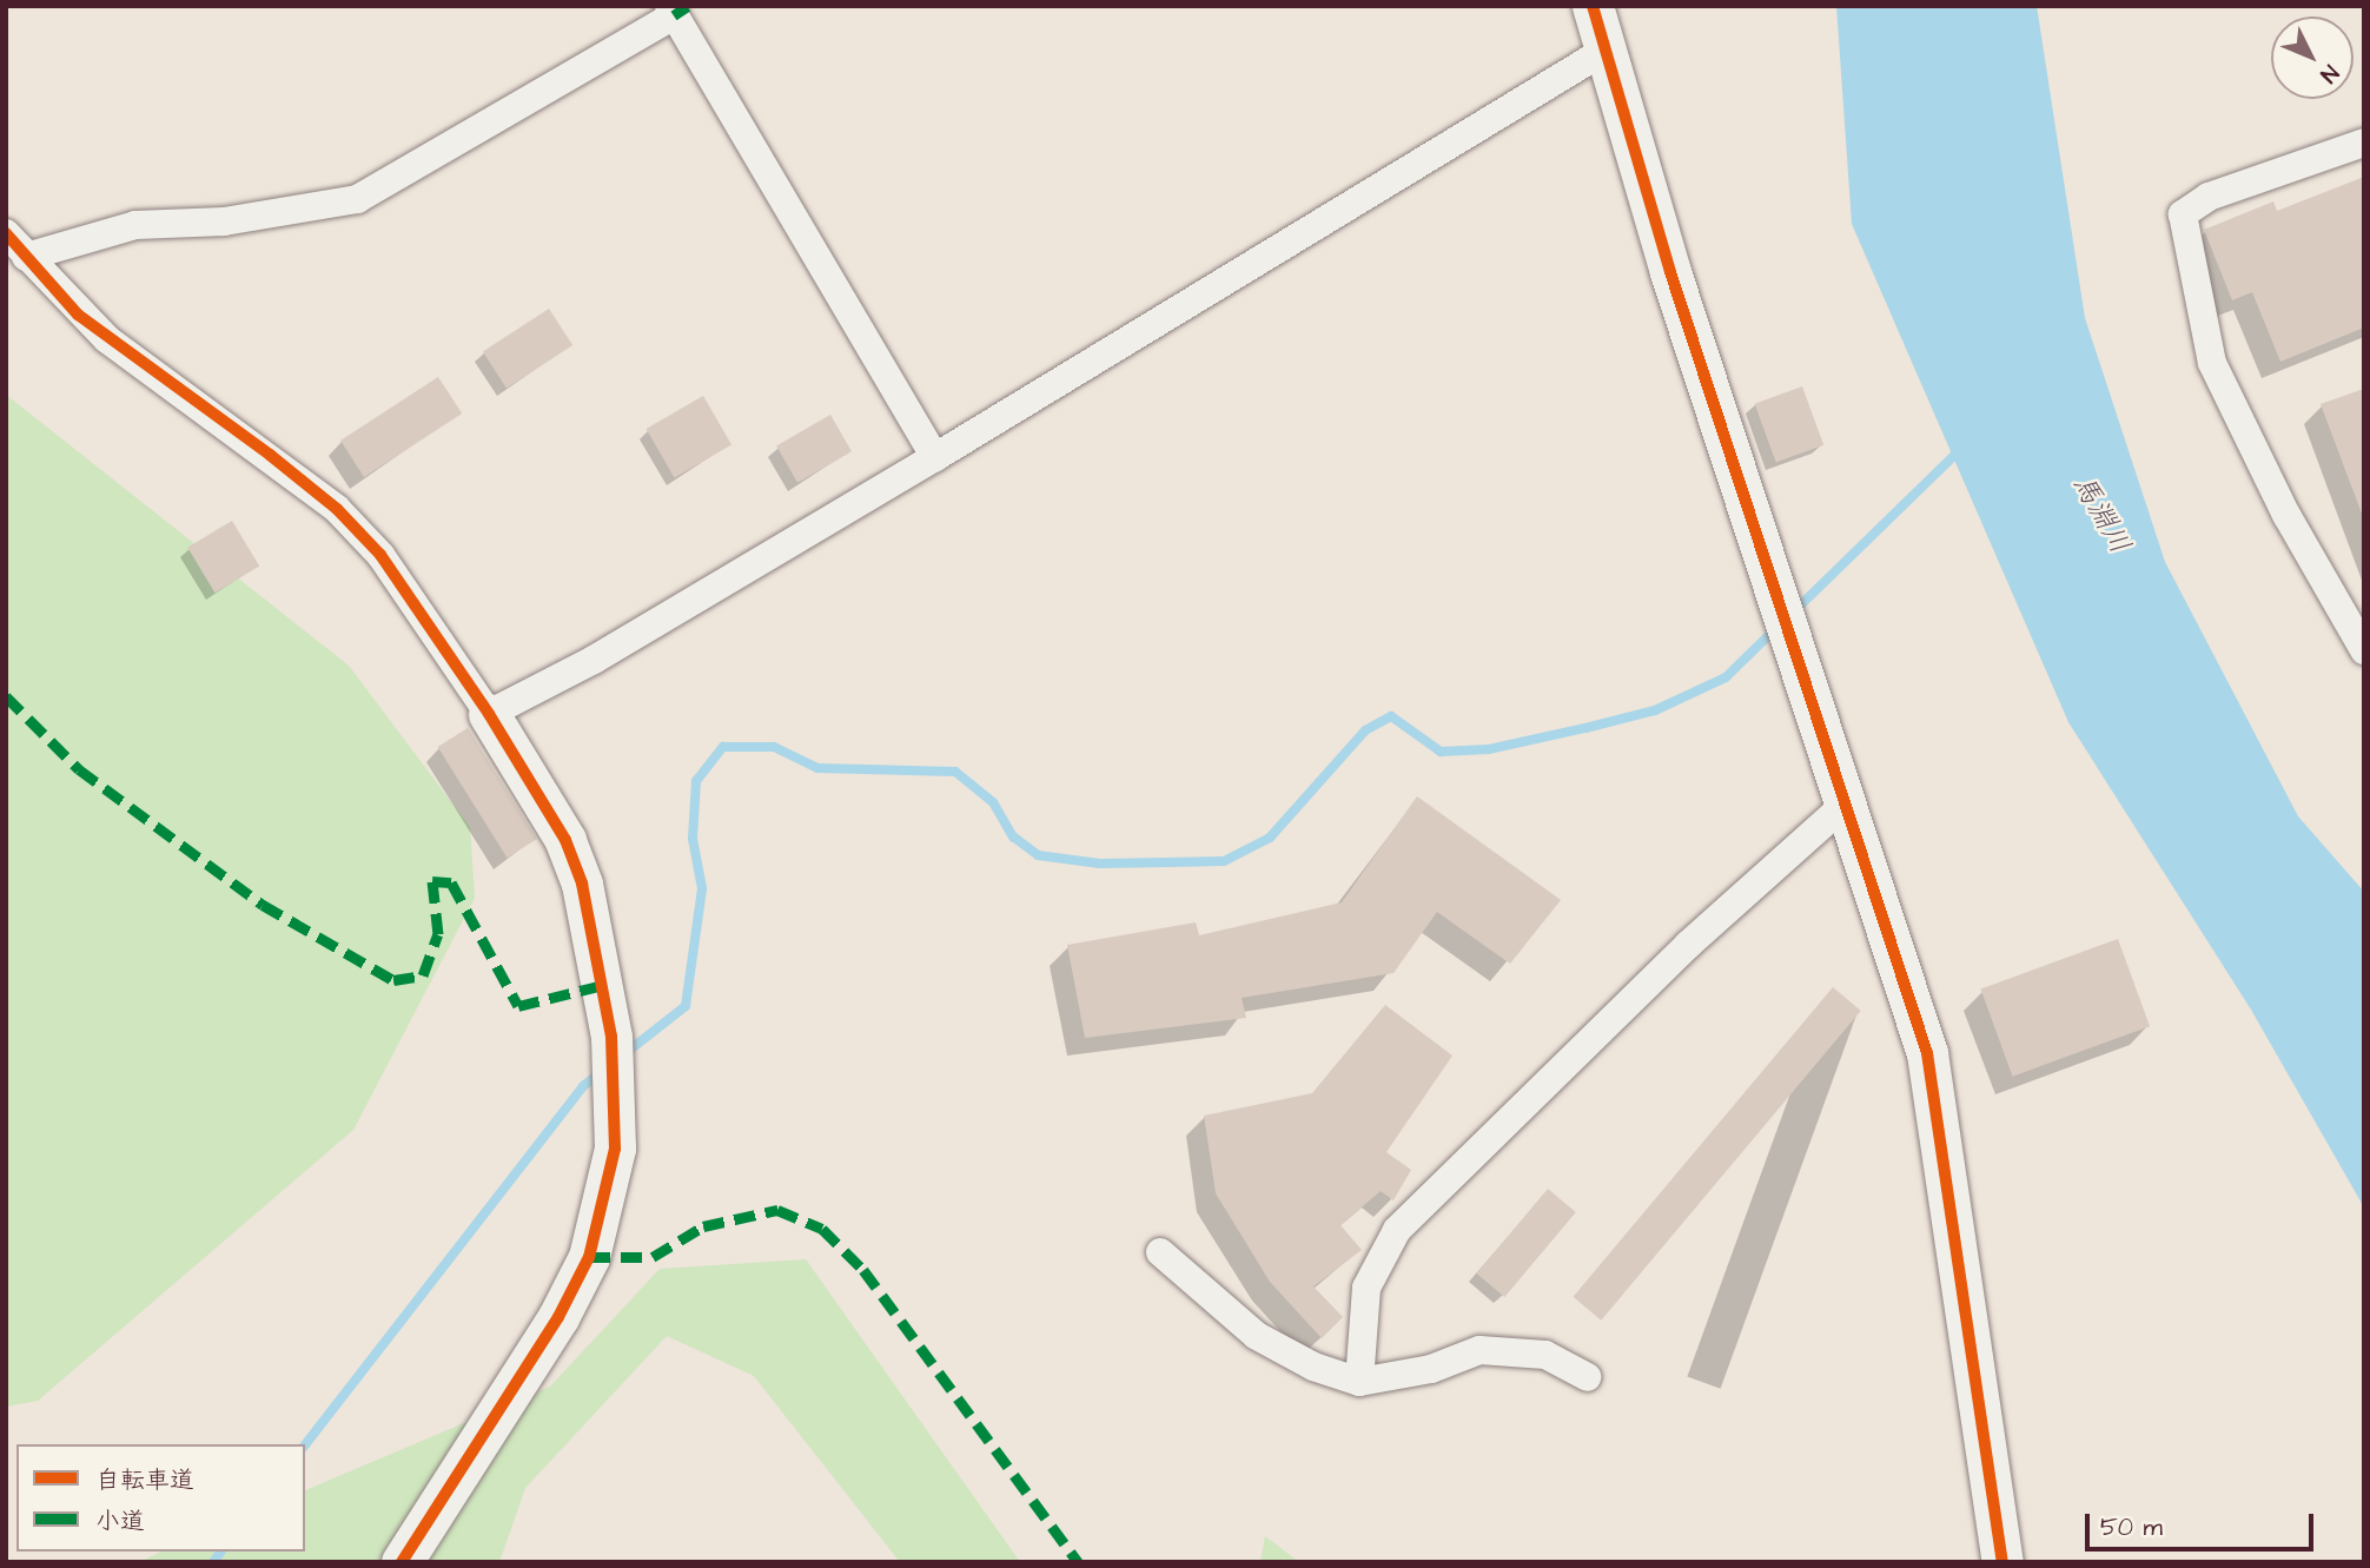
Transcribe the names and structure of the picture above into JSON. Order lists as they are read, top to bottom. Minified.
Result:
{"water":["馬淵川"],"legend":["自転車道","小道"],"scale_bar":"50 m","north":"bottom right"}
